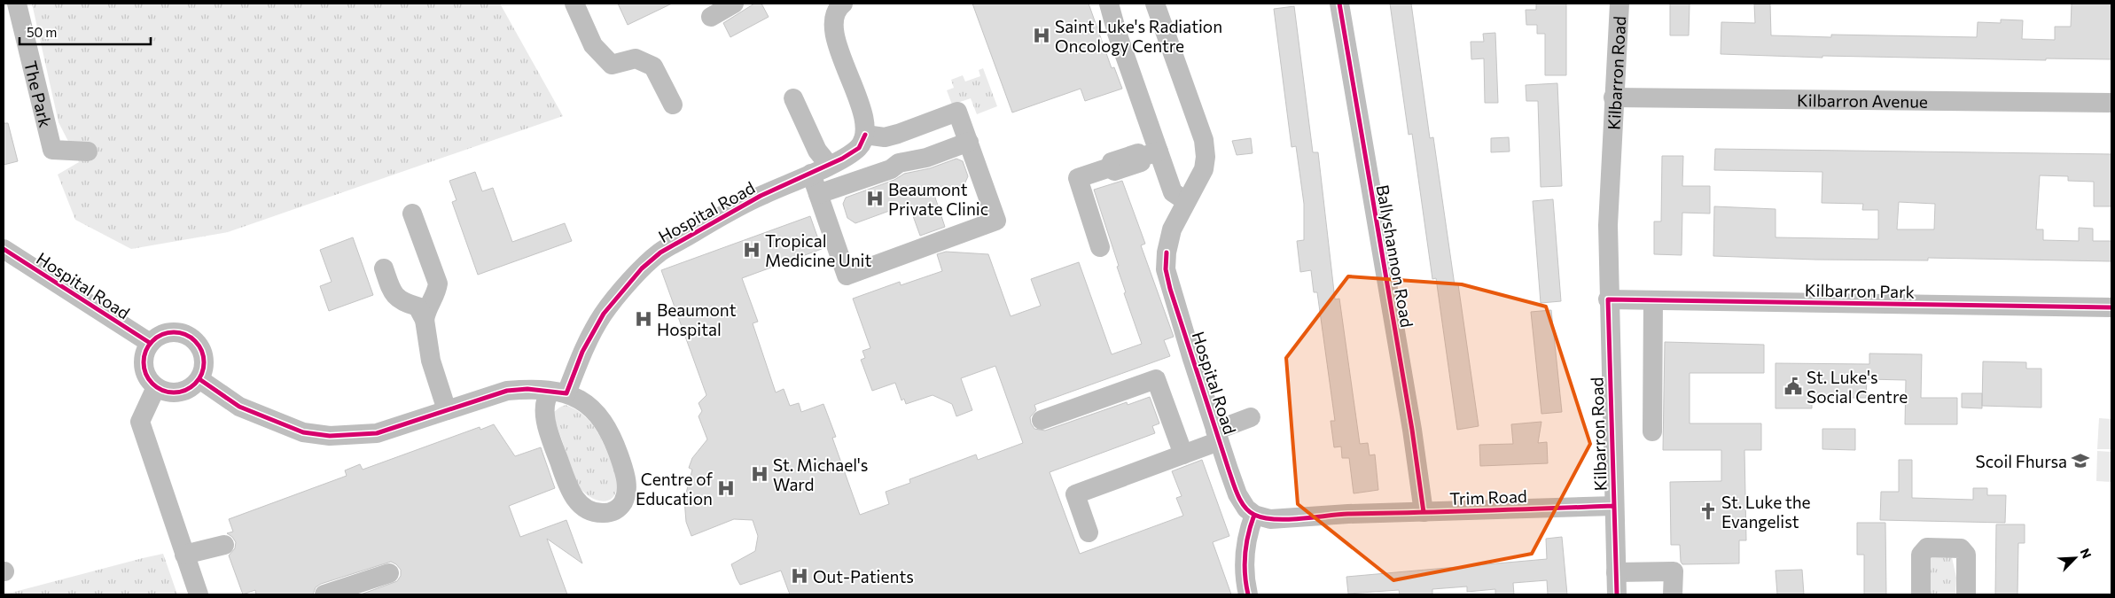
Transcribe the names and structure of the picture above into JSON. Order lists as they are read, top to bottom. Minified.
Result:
{"streets":{"street":["Kilbarron Road","The Park","Kilbarron Avenue","Hospital Road","Ballyshannon Road","Kilbarron Park","Trim Road"]},"crossings":[["Kilbarron Road","Kilbarron Avenue"],["Kilbarron Road","Kilbarron Park"],["Kilbarron Road","Trim Road"],["Hospital Road","Trim Road"],["Ballyshannon Road","Trim Road"]],"places":{"hospital":["Saint Luke's Radiation Oncology Centre","Beaumont Private Clinic","Tropical Medicine Unit","Beaumont Hospital","St. Michael's Ward","Centre of Education","Out-Patients"],"public building":["St. Luke's Social Centre"],"school or university":["Scoil Fhursa"],"church":["St. Luke the Evangelist"]},"scale_bar":"50 m","north":"top right"}
